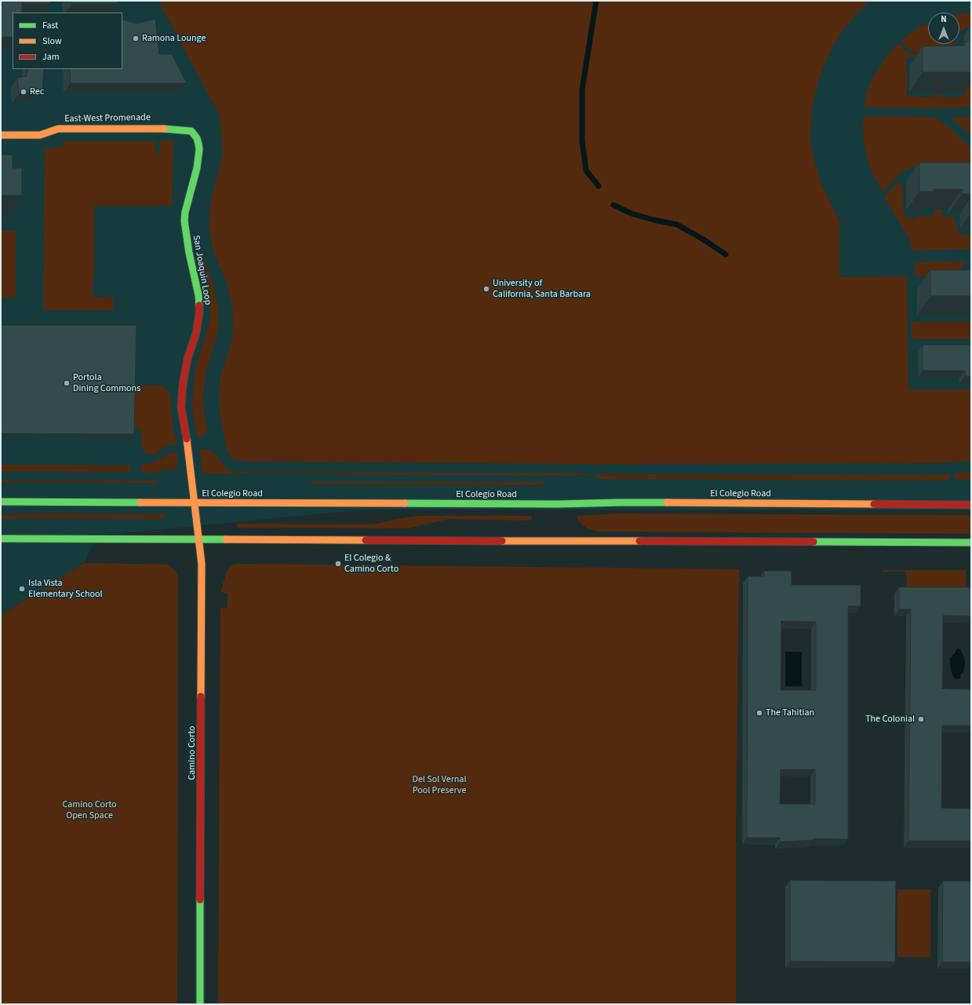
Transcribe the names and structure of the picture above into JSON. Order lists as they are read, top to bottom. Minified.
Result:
{"streets":{"main road":["East-West Promenade","San Joaquin Loop","El Colegio Road","Camino Corto"]},"crossings":[["East-West Promenade","San Joaquin Loop"],["San Joaquin Loop","El Colegio Road"],["San Joaquin Loop","Camino Corto"],["El Colegio Road","Camino Corto"]],"parks":["Del Sol Vernal Pool Preserve","Camino Corto Open Space"],"places":["Ramona Lounge","Rec","University of California, Santa Barbara","Portola Dining Commons","El Colegio & Camino Corto","Isla Vista Elementary School","The Tahitian","The Colonial"],"legend":["Fast","Slow","Jam"],"north":"top"}
